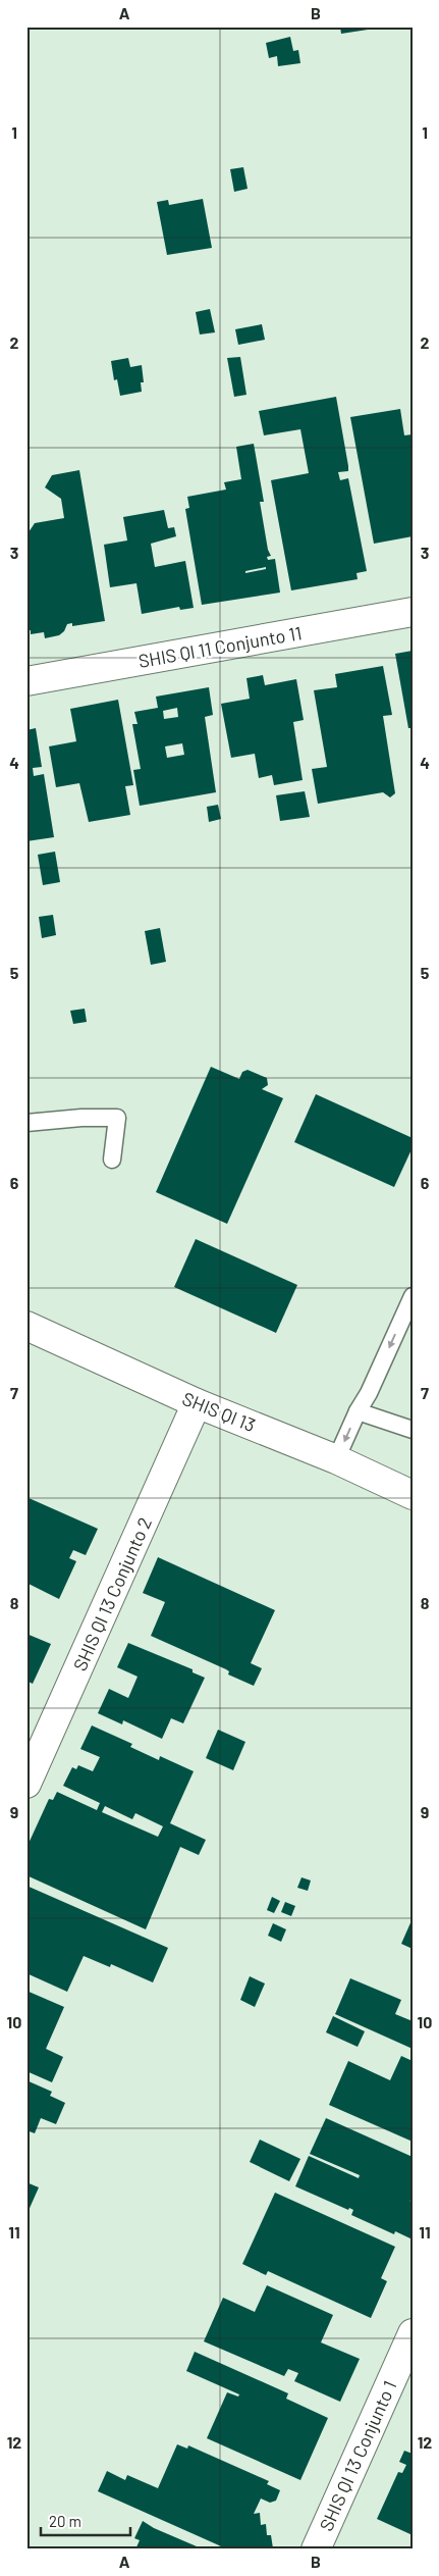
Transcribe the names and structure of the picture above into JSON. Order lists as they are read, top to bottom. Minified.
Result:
{"streets":{"street":["SHIS QI 11 Conjunto 11","SHIS QI 13","SHIS QI 13 Conjunto 2","SHIS QI 13 Conjunto 1"]},"crossings":[["SHIS QI 13","SHIS QI 13 Conjunto 2"]],"scale_bar":"20 m","grid":{"columns":["A","B"],"rows":["1","2","3","4","5","6","7","8","9","10","11","12"]}}
